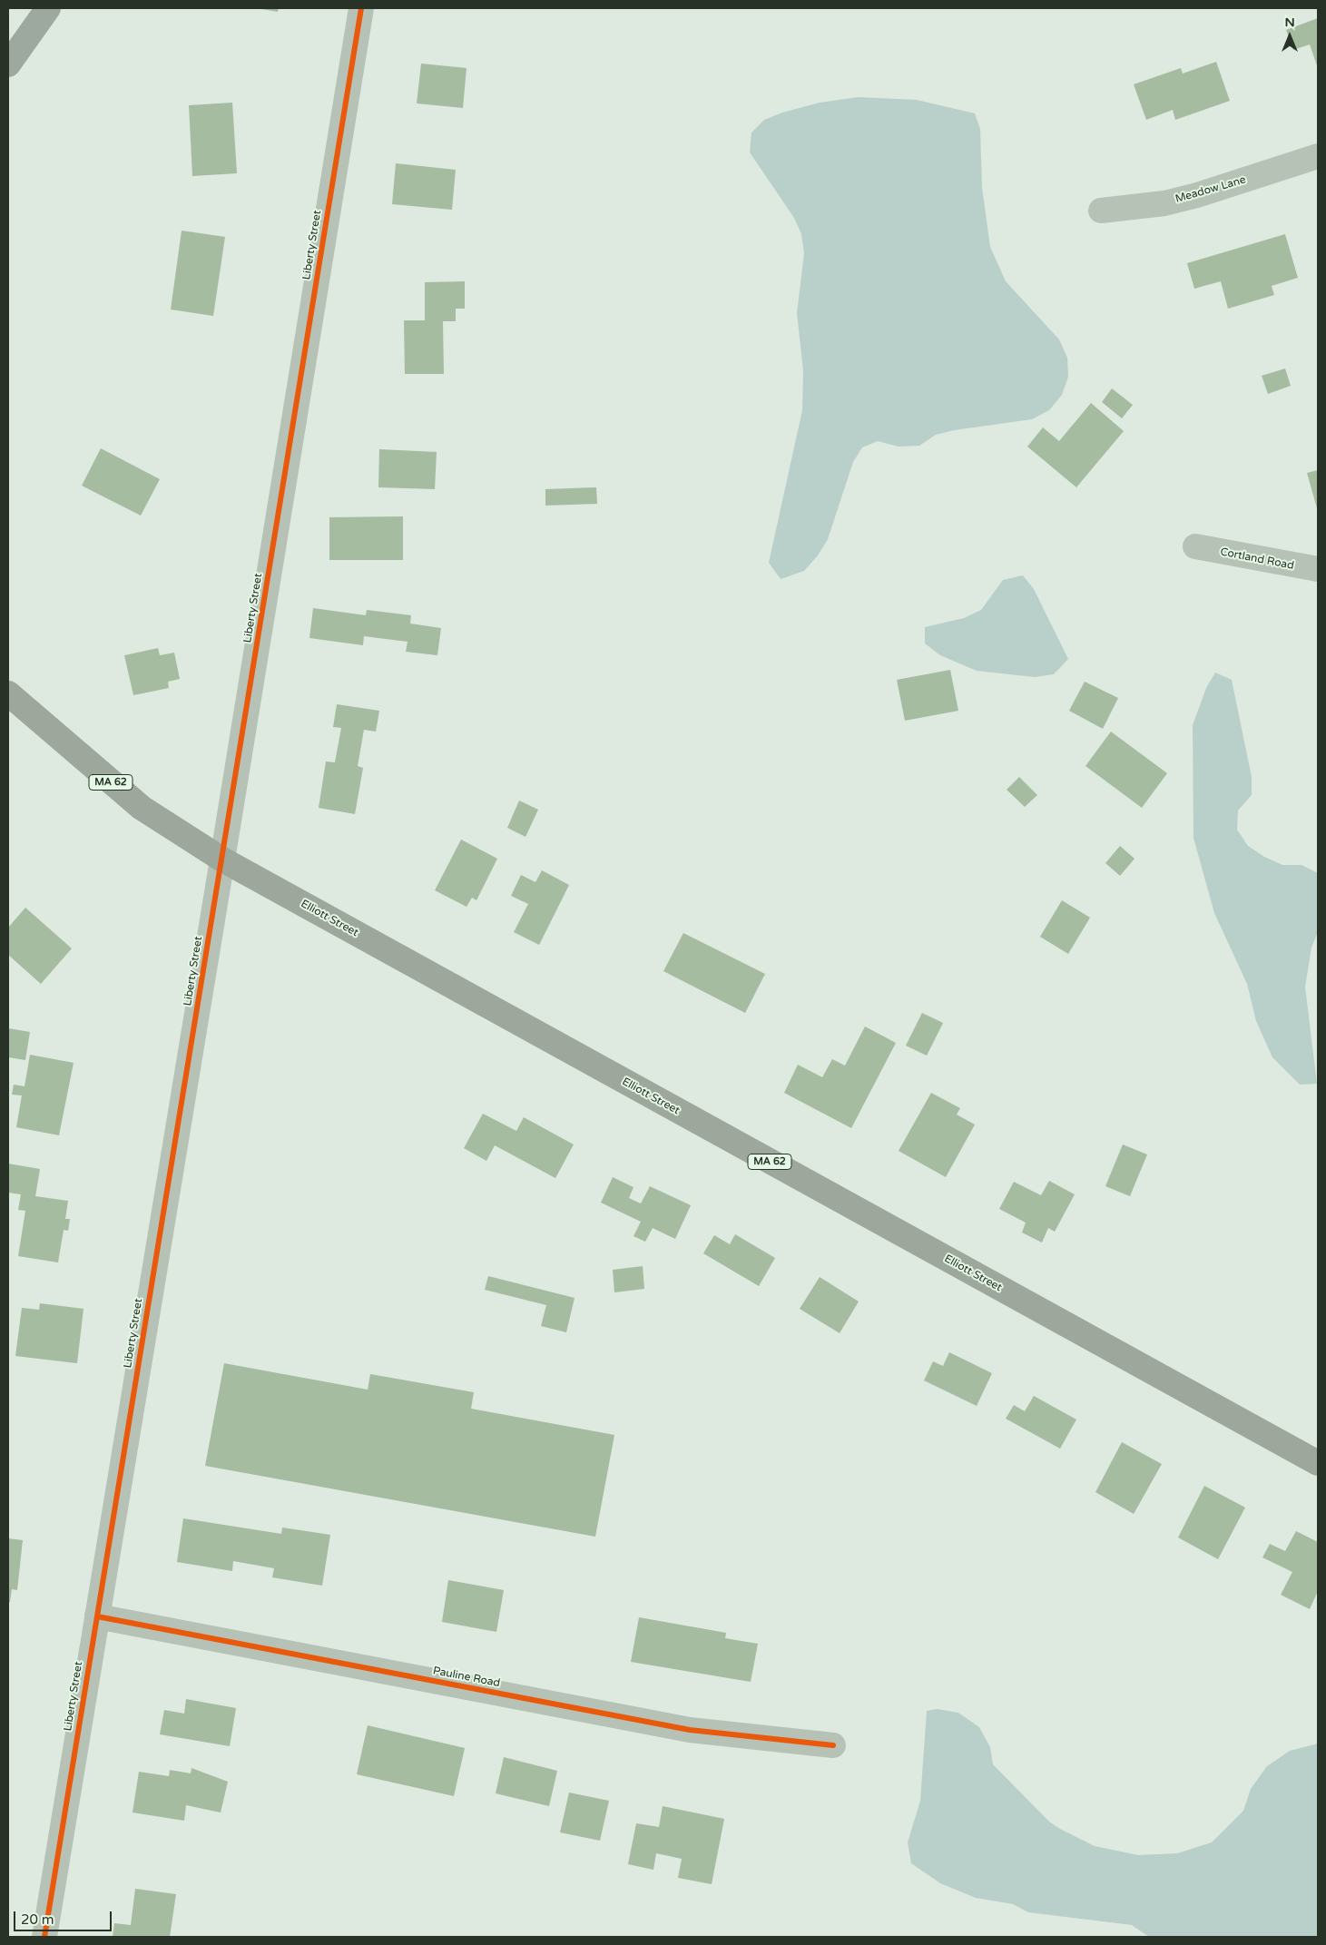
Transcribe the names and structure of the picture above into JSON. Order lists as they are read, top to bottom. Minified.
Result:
{"streets":{"main road":["MA 62","Elliott Street"],"street":["Meadow Lane","Liberty Street","Cortland Road","Pauline Road"]},"crossings":[["Liberty Street","Elliott Street"],["Liberty Street","Pauline Road"]],"scale_bar":"20 m","north":"top"}
